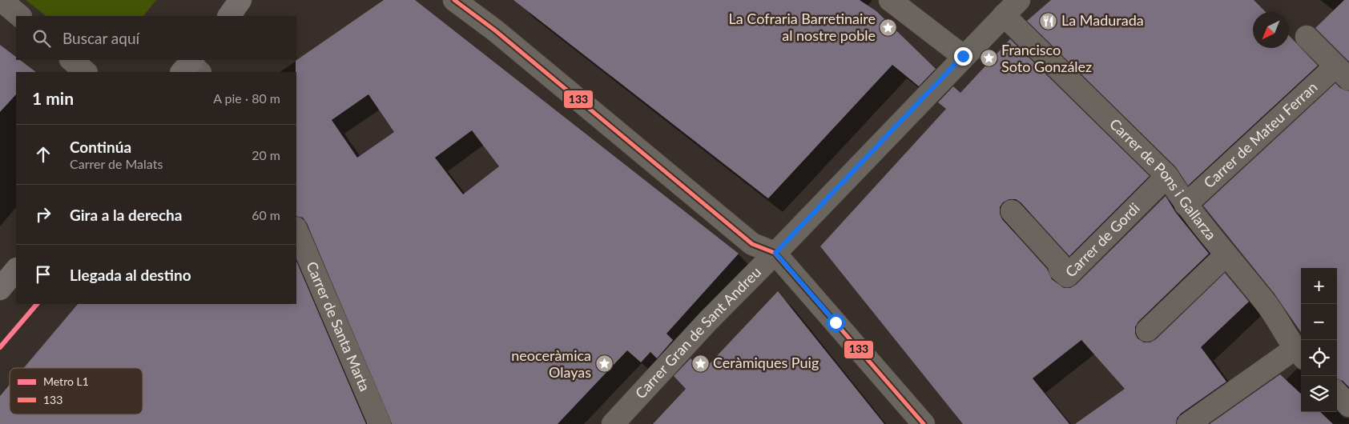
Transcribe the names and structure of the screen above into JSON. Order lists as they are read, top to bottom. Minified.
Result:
{"streets":{"street":["Carrer de Mateu Ferran","Carrer de Pons i Gallarza","Carrer de Gordi","Carrer de Santa Marta","Carrer Gran de Sant Andreu"]},"crossings":[["Carrer de Mateu Ferran","Carrer de Pons i Gallarza"],["Carrer de Pons i Gallarza","Carrer de Gordi"],["Carrer de Pons i Gallarza","Carrer Gran de Sant Andreu"]],"places":{"restaurant":["La Madurada"],"place":["La Cofraria Barretinaire al nostre poble","Francisco Soto González","Ceràmiques Puig","neoceràmica Olayas"]},"lines":["transit line 133","metro line L1"],"legend":["Metro L1","133"],"north":"bottom left","page":{"search":"Buscar aquí","heading":["1 min","A pie · 80 m"],"list":[["Continúa","Carrer de Malats","20 m"],["Gira a la derecha","60 m"],"Llegada al destino"],"map_buttons":["+","−"]}}
